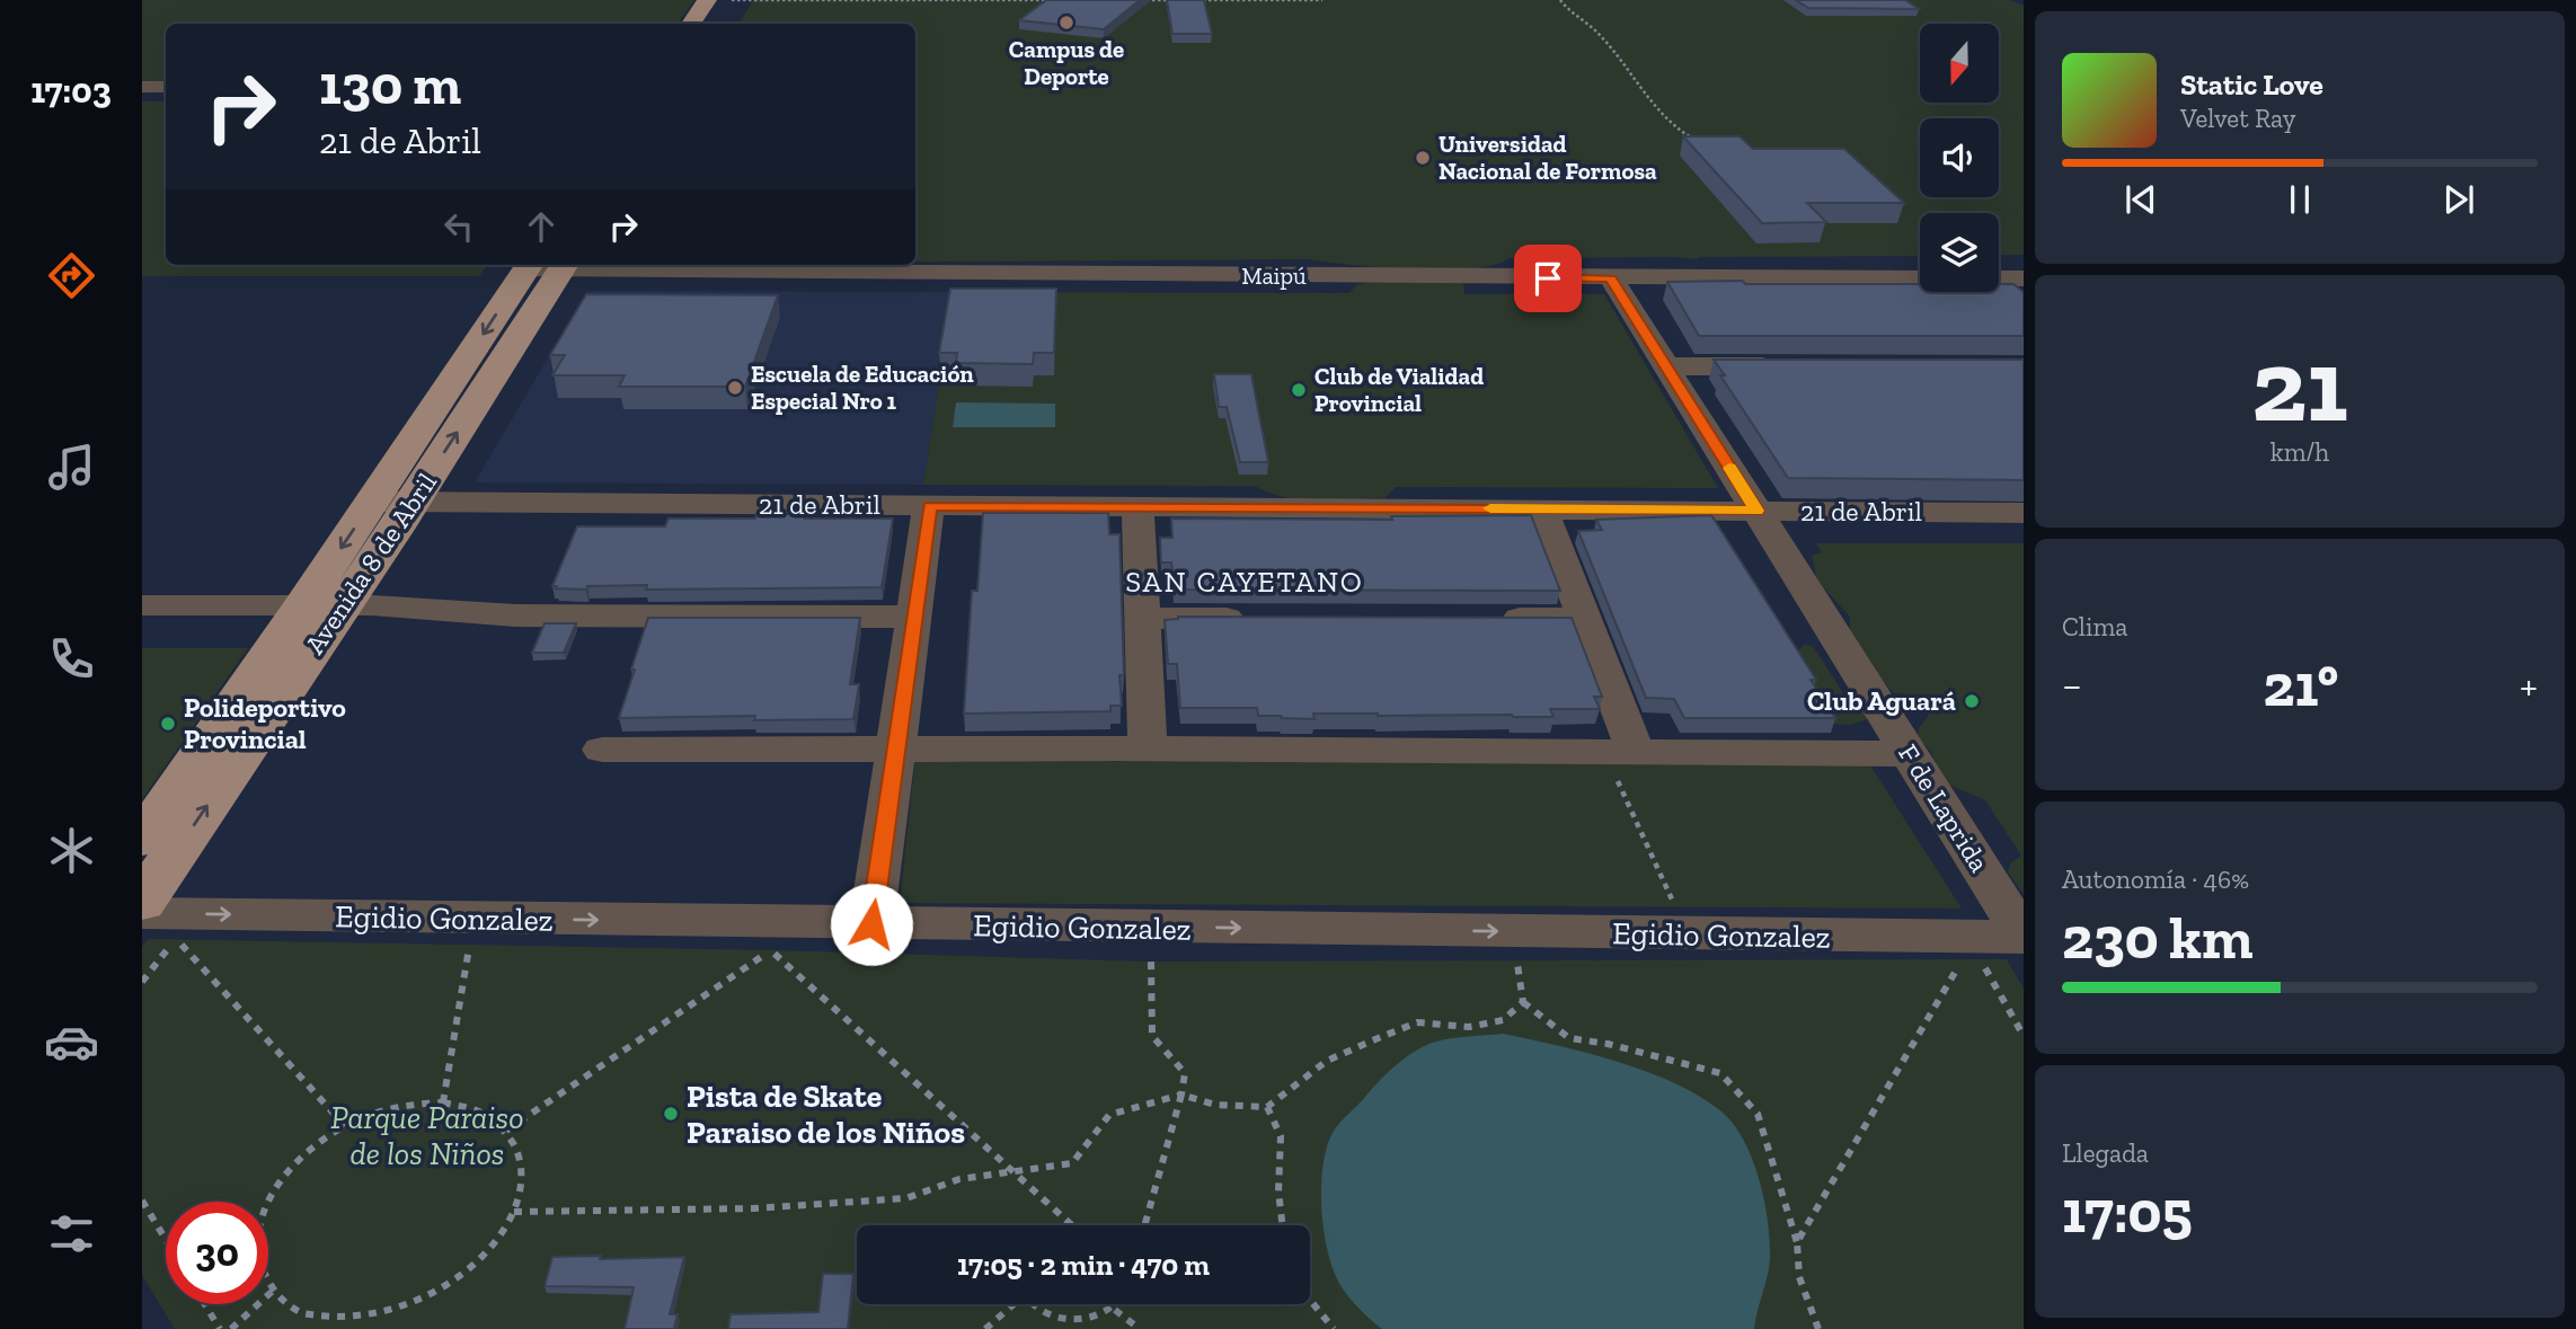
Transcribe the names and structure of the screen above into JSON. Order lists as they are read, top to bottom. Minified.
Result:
{"streets":{"main road":["Avenida 8 de Abril"],"street":["Maipú","21 de Abril","F de Laprida","Egidio Gonzalez"]},"crossings":[["Maipú","Avenida 8 de Abril"],["Maipú","F de Laprida"],["21 de Abril","Avenida 8 de Abril"],["21 de Abril","F de Laprida"],["F de Laprida","Egidio Gonzalez"]],"districts":["SAN CAYETANO"],"parks":["Parque Paraiso de los Niños"],"places":["Campus de Deporte","Universidad Nacional de Formosa","Escuela de Educación Especial Nro 1","Club de Vialidad Provincial","Club Aguará","Polideportivo Provincial","Pista de Skate Paraiso de los Niños"],"north":"bottom","page":{"tabs":"17:03","turn":["130 m","21 de Abril"],"song":["Static Love","Velvet Ray"],"tile":[["21","km/h"],"Clima",["Autonomía · 46%","230 km"],["Llegada","17:05"]],"heat":["−","21°","+"],"limit":"30","trip":"17:05 · 2 min · 470 m"}}
